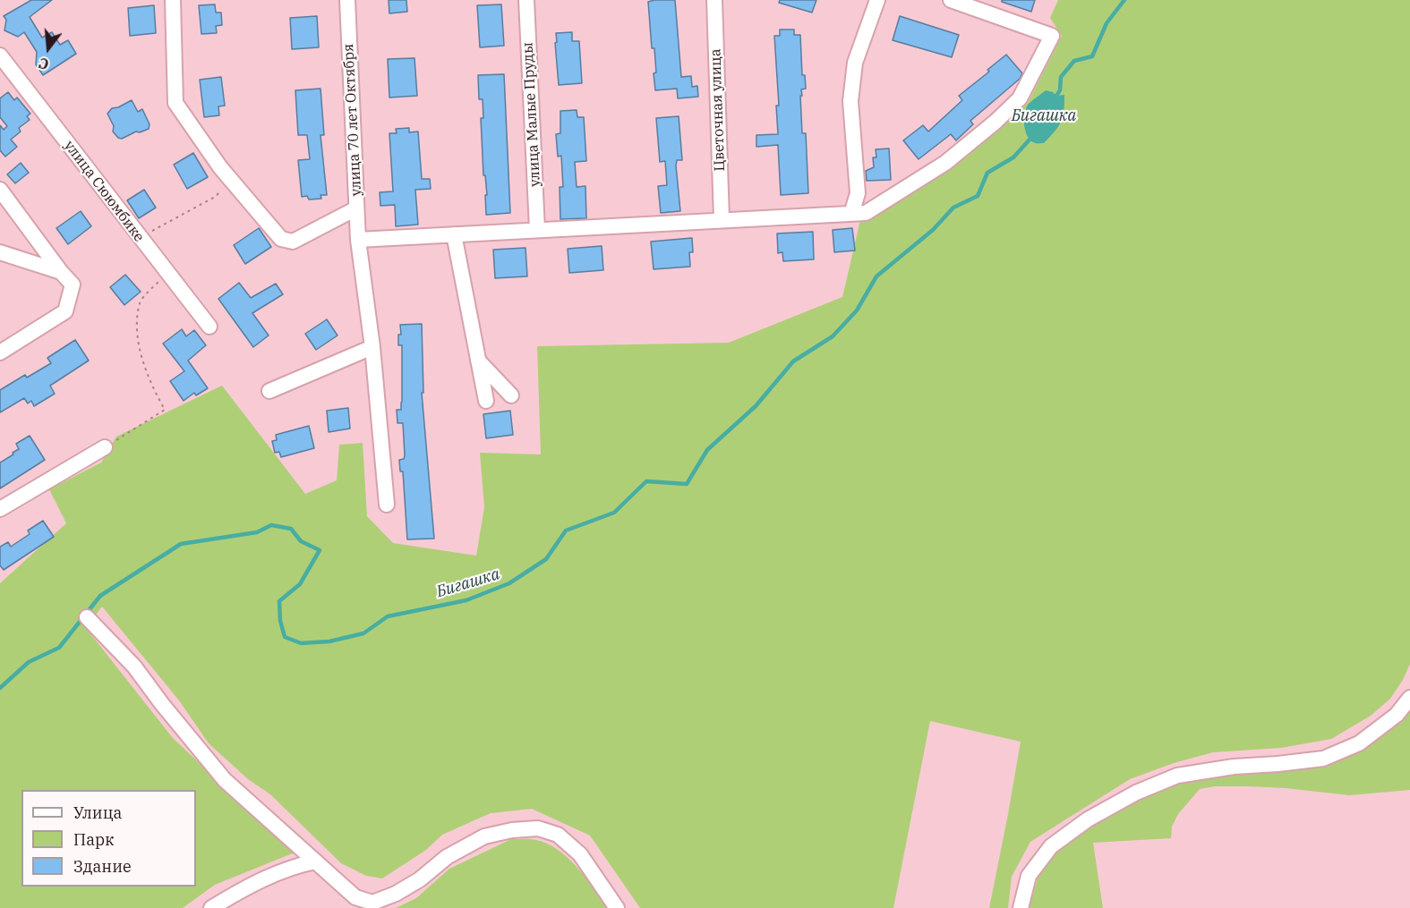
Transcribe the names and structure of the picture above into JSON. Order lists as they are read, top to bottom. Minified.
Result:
{"streets":{"street":["Цветочная улица","улица Малые Пруды","улица 70 лет Октября","улица Сююмбике"]},"water":["Бигашка"],"legend":["Улица","Парк","Здание"],"north":"bottom"}
